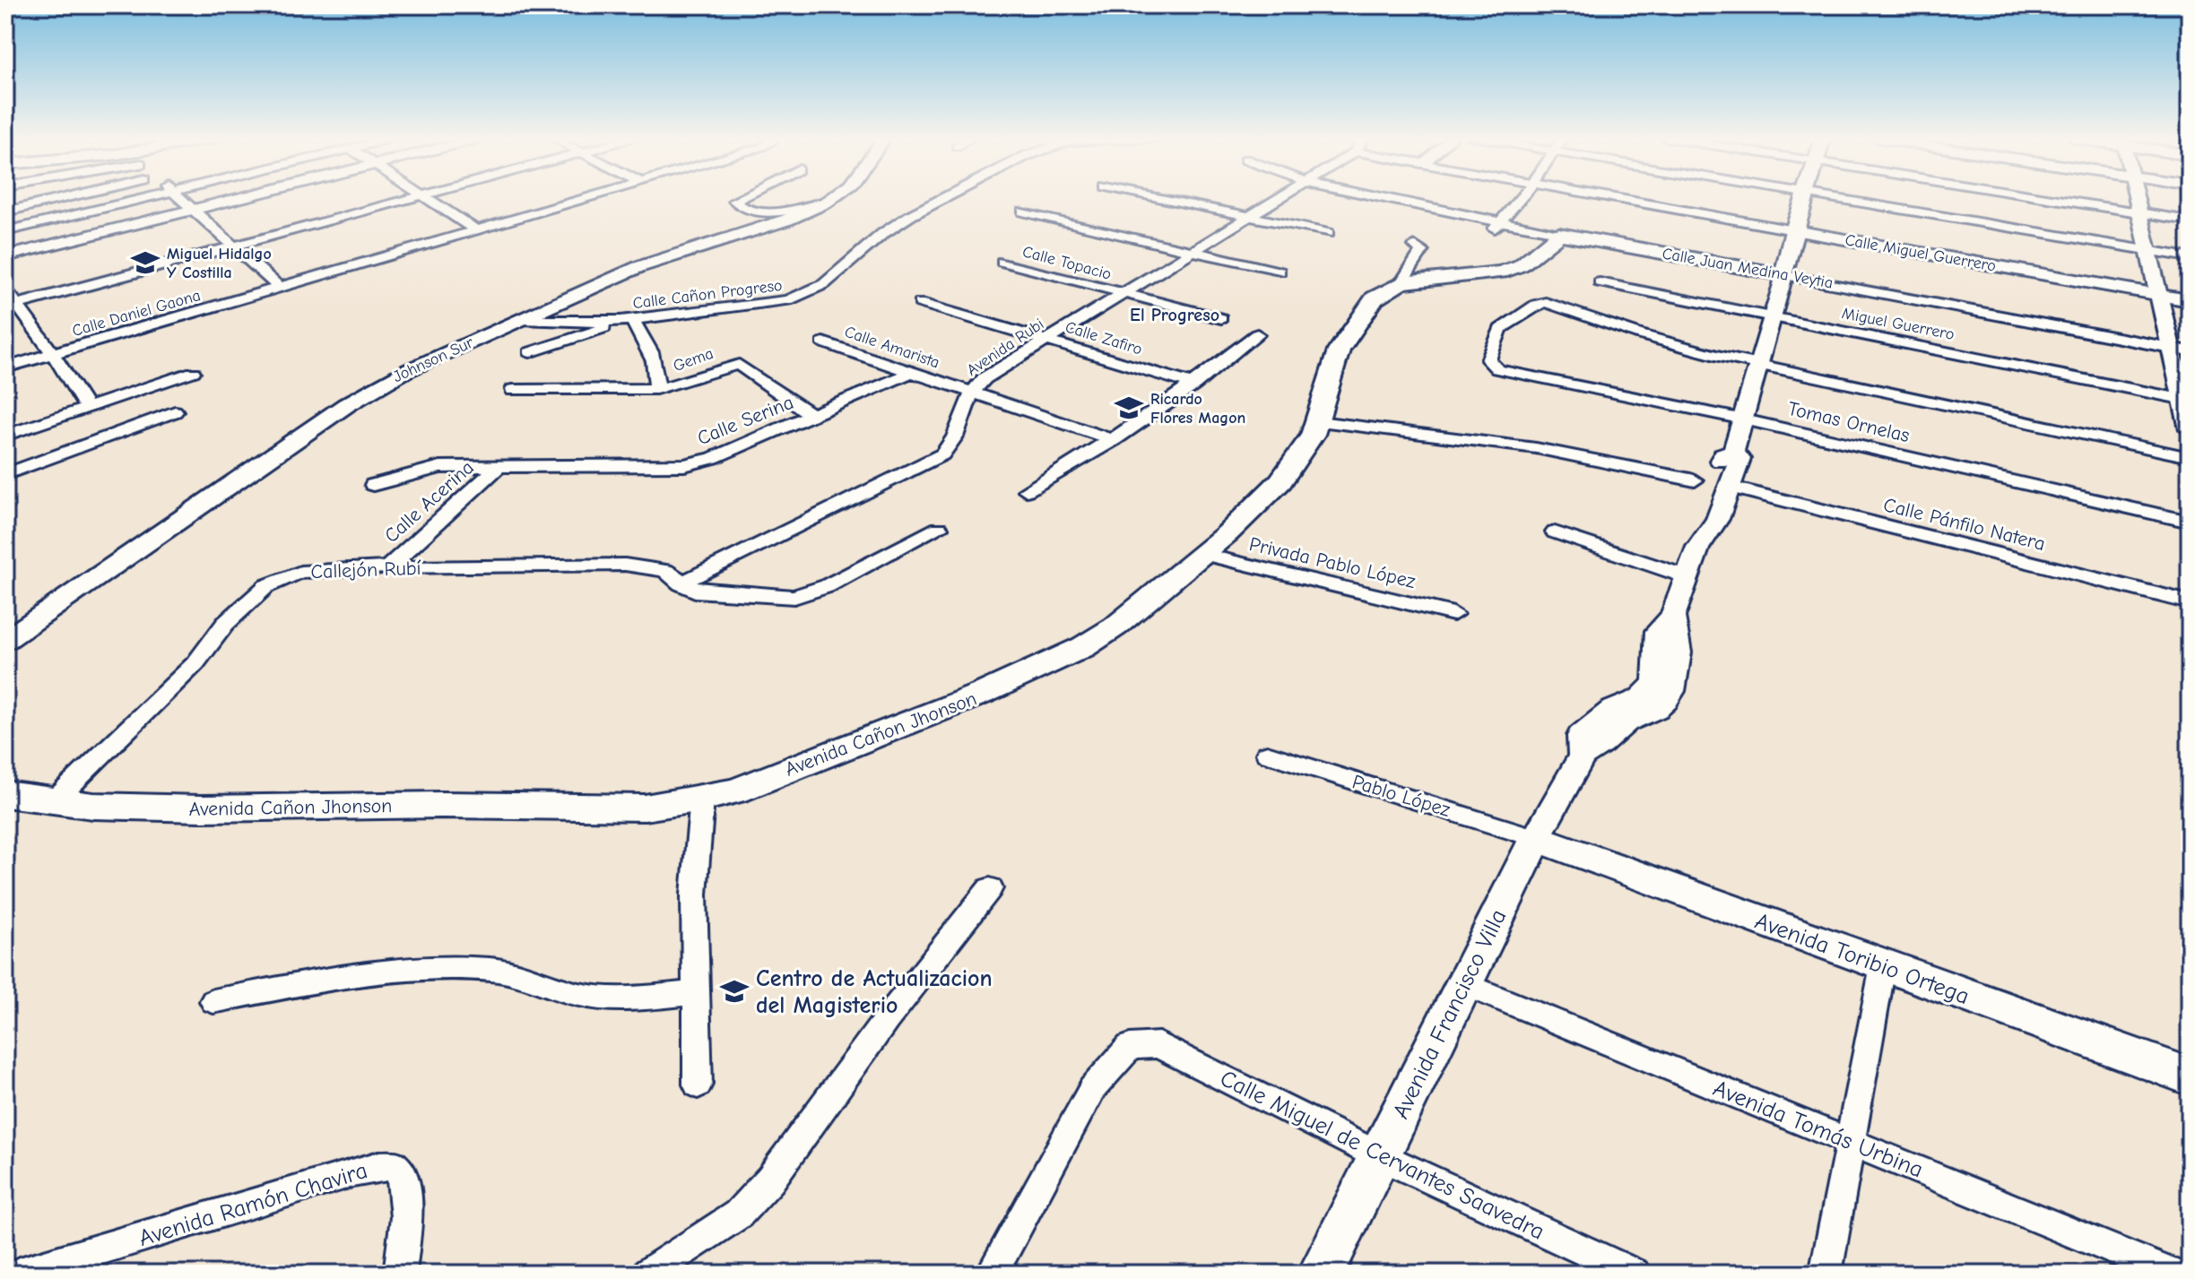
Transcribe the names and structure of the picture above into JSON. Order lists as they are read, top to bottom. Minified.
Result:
{"streets":{"main road":["Calle Juan Medina Veytia","Avenida Cañon Jhonson","Avenida Toribio Ortega","Avenida Francisco Villa"],"street":["Calle Miguel Guerrero","Calle Topacio","Calle Cañon Progreso","Calle Daniel Gaona","Miguel Guerrero","Calle Zafiro","Calle Amarista","Avenida Rubi","Johnson Sur","Gema","Calle Serina","Tomas Ornelas","Calle Acerina","Calle Pánfilo Natera","Privada Pablo López","Callejón Rubí","Pablo López","Avenida Tomás Urbina","Calle Miguel de Cervantes Saavedra","Avenida Ramón Chavira"]},"crossings":[["Calle Miguel Guerrero","Avenida Francisco Villa"],["Calle Topacio","Avenida Rubi"],["Calle Juan Medina Veytia","Avenida Cañon Jhonson"],["Calle Juan Medina Veytia","Avenida Francisco Villa"],["Calle Cañon Progreso","Johnson Sur"],["Miguel Guerrero","Avenida Francisco Villa"],["Calle Zafiro","Avenida Rubi"],["Calle Amarista","Avenida Rubi"],["Calle Amarista","Calle Serina"],["Avenida Rubi","Callejón Rubí"],["Gema","Calle Serina"],["Calle Serina","Calle Acerina"],["Tomas Ornelas","Avenida Francisco Villa"],["Calle Acerina","Callejón Rubí"],["Calle Pánfilo Natera","Avenida Francisco Villa"],["Privada Pablo López","Avenida Cañon Jhonson"],["Callejón Rubí","Avenida Cañon Jhonson"],["Pablo López","Avenida Toribio Ortega"],["Pablo López","Avenida Francisco Villa"],["Avenida Toribio Ortega","Avenida Francisco Villa"],["Avenida Francisco Villa","Avenida Tomás Urbina"],["Avenida Francisco Villa","Calle Miguel de Cervantes Saavedra"]],"districts":["El Progreso"],"places":{"school or university":["Miguel Hidalgo Y Costilla","Ricardo Flores Magon","Centro de Actualizacion del Magisterio"]}}
